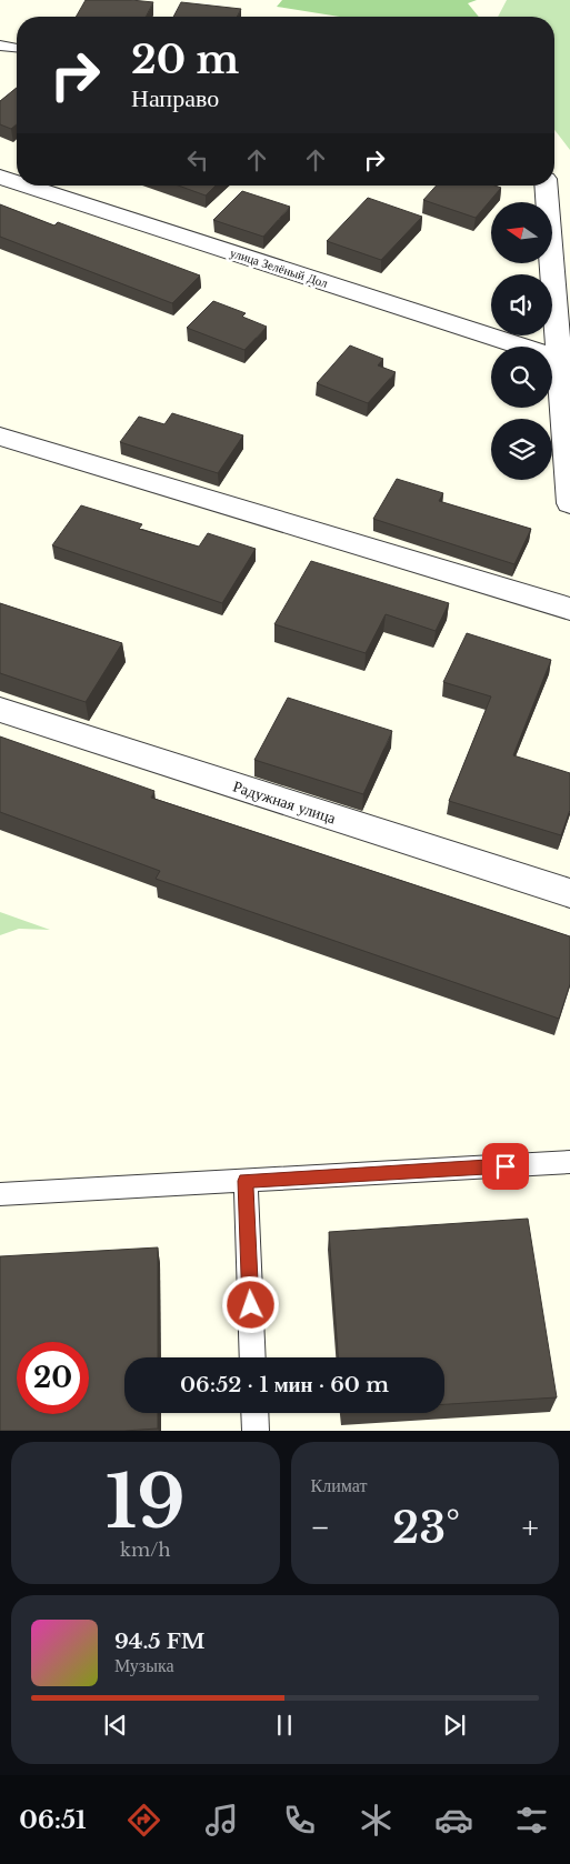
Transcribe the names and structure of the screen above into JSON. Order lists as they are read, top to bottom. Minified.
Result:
{"streets":{"street":["улица Зелёный Дол","Радужная улица"]},"north":"left","page":{"turn":["20 m","Направо"],"limit":"20","trip":"06:52 · 1 мин · 60 m","tile":[["19","km/h"],"Климат"],"heat":["−","23°","+"],"song":["94.5 FM","Музыка"],"tabs":"06:51"}}
